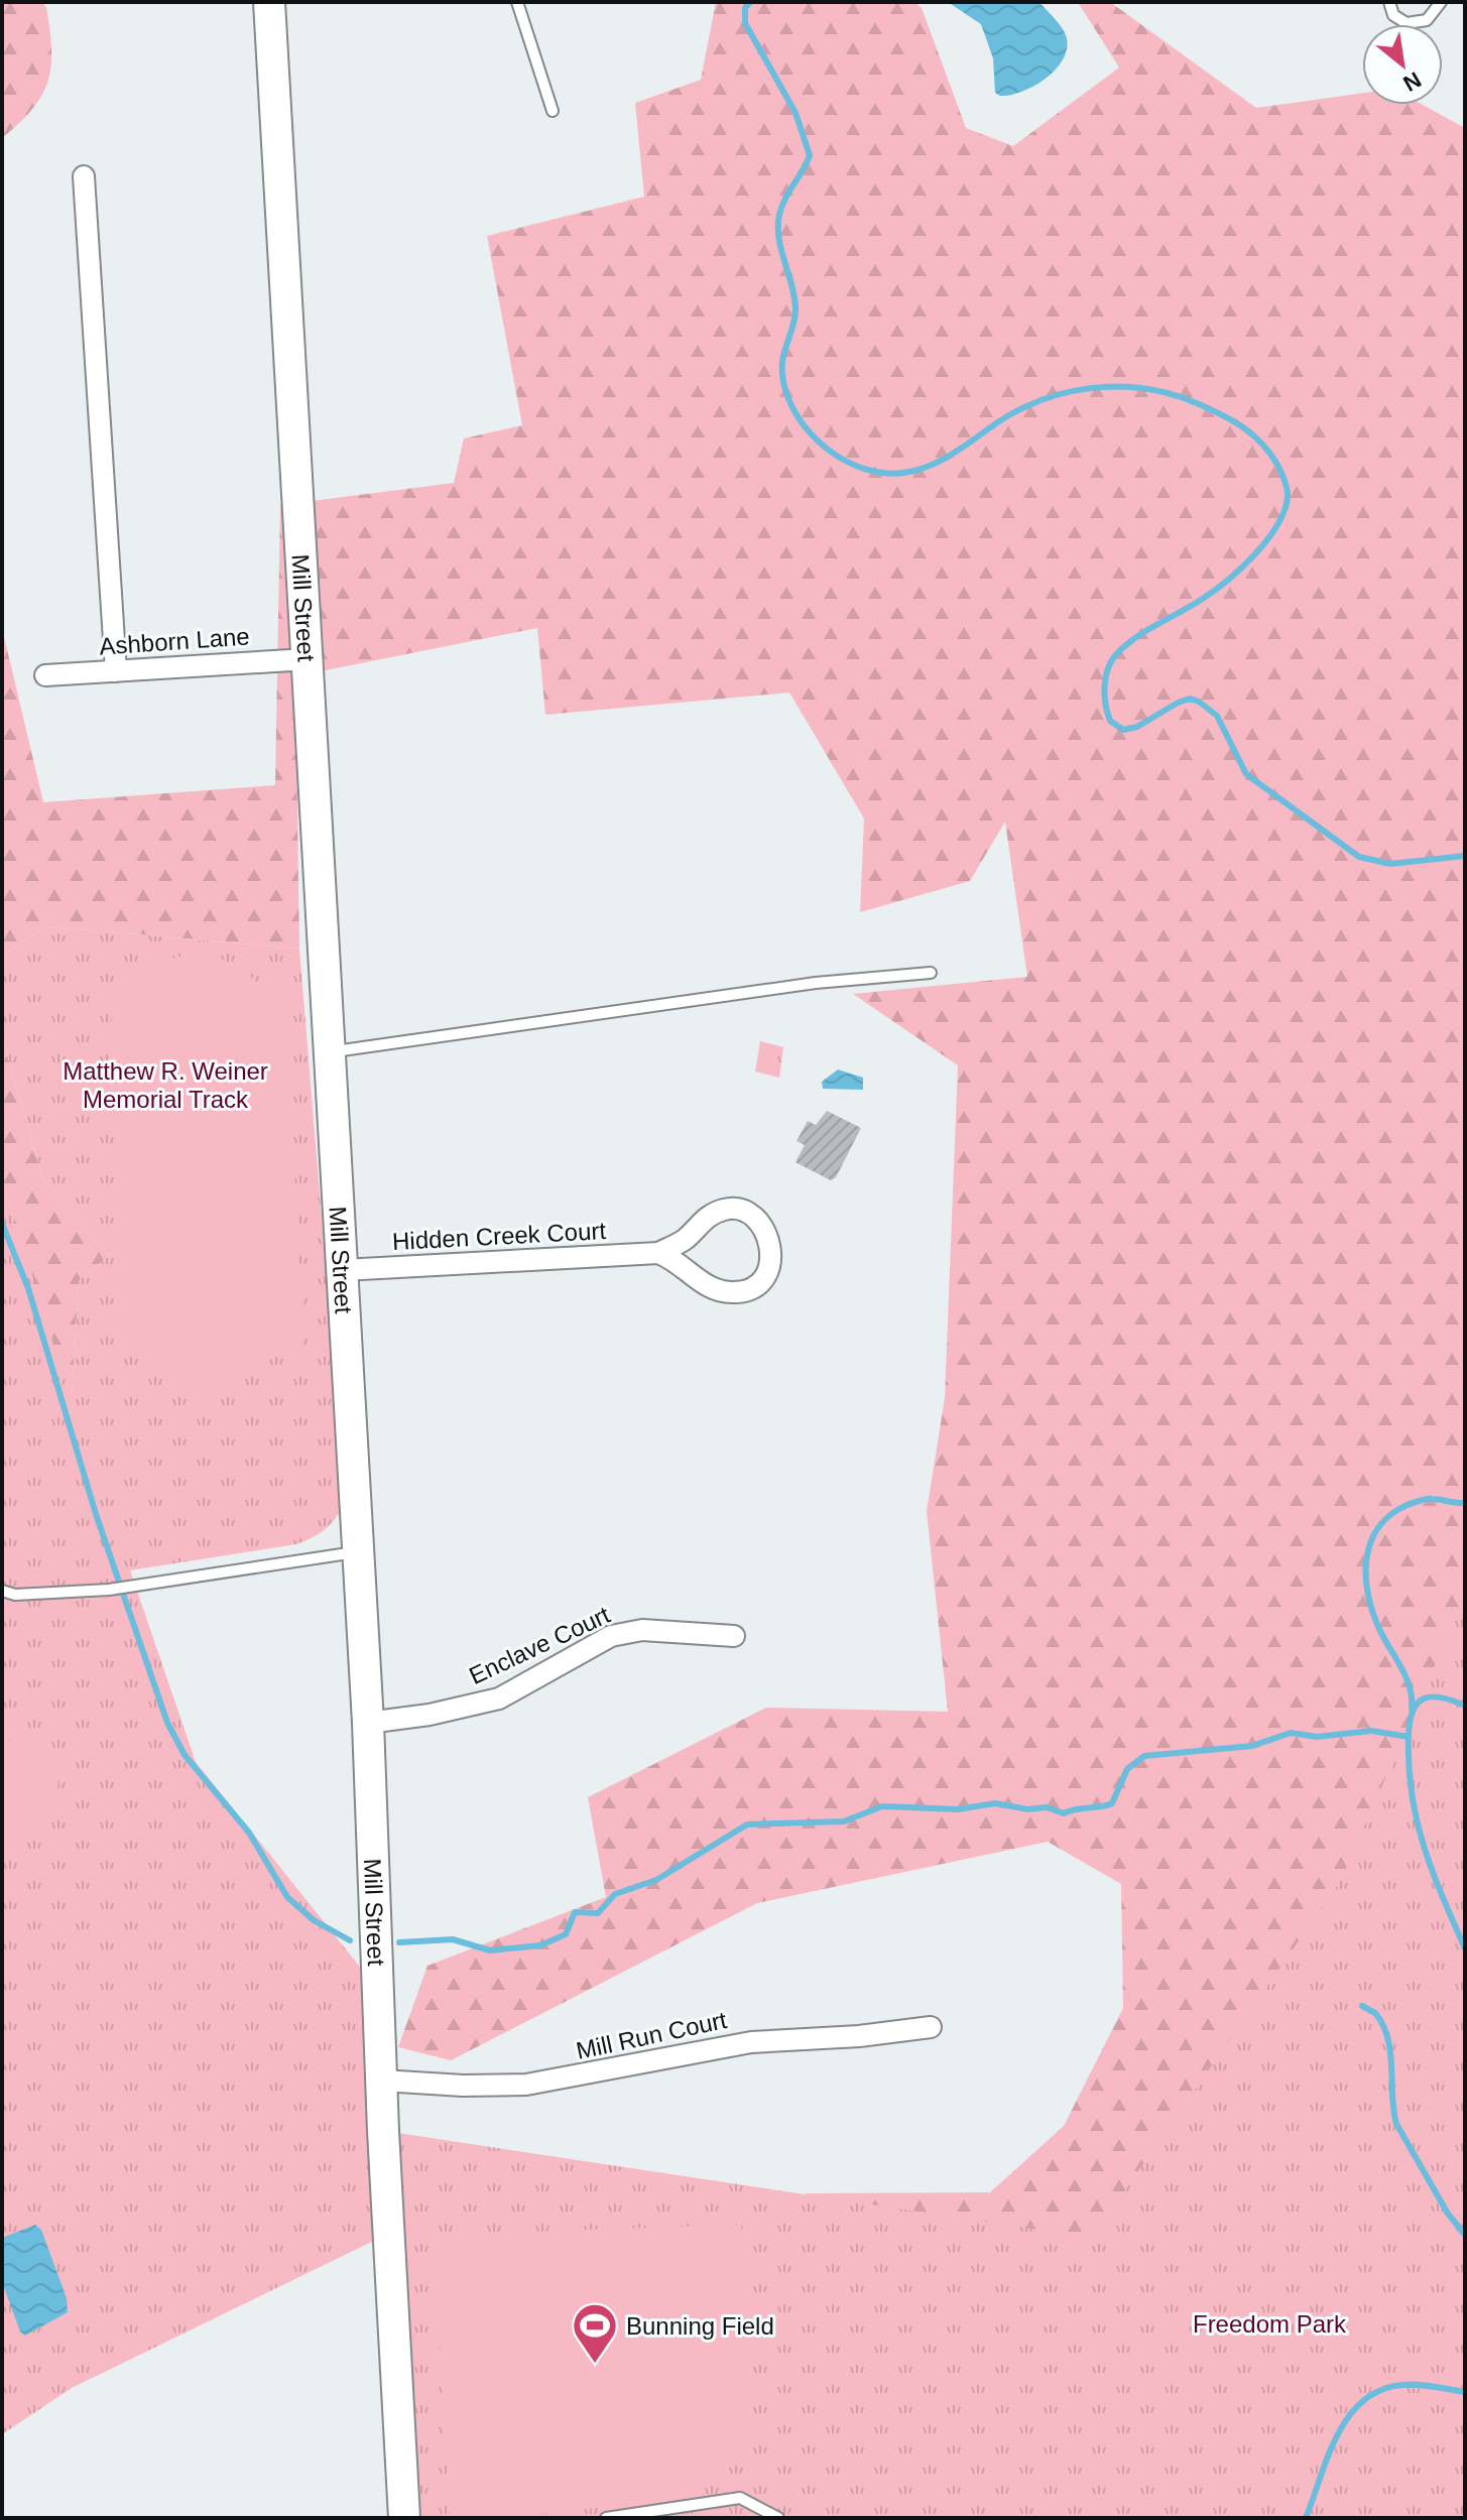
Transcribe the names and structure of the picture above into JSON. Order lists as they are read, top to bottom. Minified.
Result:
{"streets":{"street":["Mill Street","Ashborn Lane","Hidden Creek Court","Enclave Court","Mill Run Court"]},"crossings":[["Mill Street","Ashborn Lane"],["Mill Street","Hidden Creek Court"],["Mill Street","Enclave Court"],["Mill Street","Mill Run Court"]],"parks":["Matthew R. Weiner Memorial Track","Freedom Park"],"places":{"sports":["Bunning Field"]},"north":"bottom right"}
